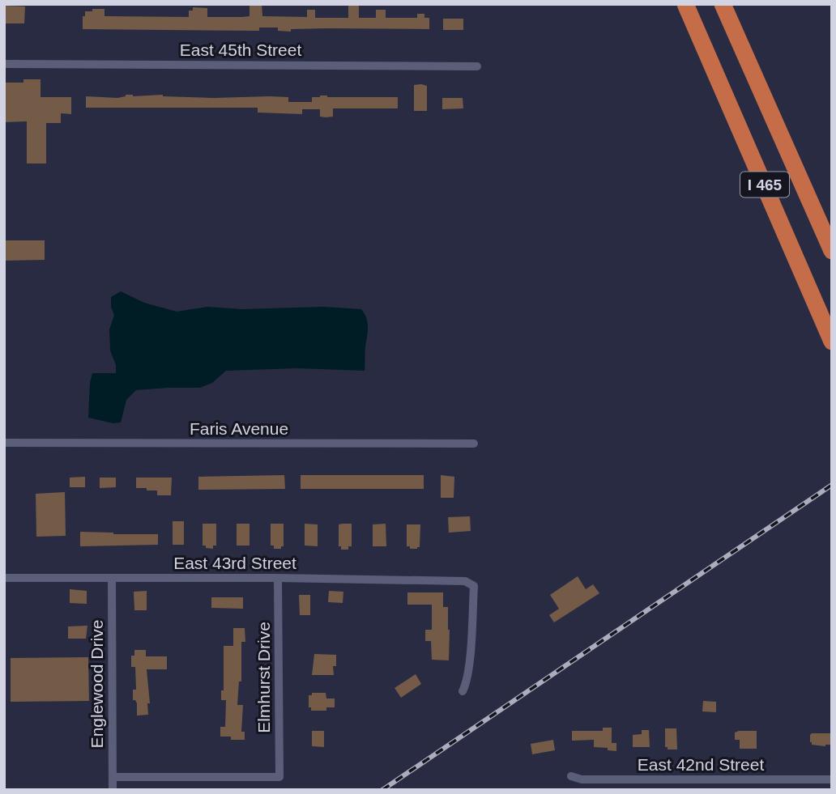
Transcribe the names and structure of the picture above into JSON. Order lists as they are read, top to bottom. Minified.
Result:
{"streets":{"highway":["I 465"],"street":["East 45th Street","Faris Avenue","East 43rd Street","Elmhurst Drive","Englewood Drive","East 42nd Street"]},"crossings":[["East 43rd Street","Elmhurst Drive"],["East 43rd Street","Englewood Drive"],["Elmhurst Drive","Englewood Drive"]]}
